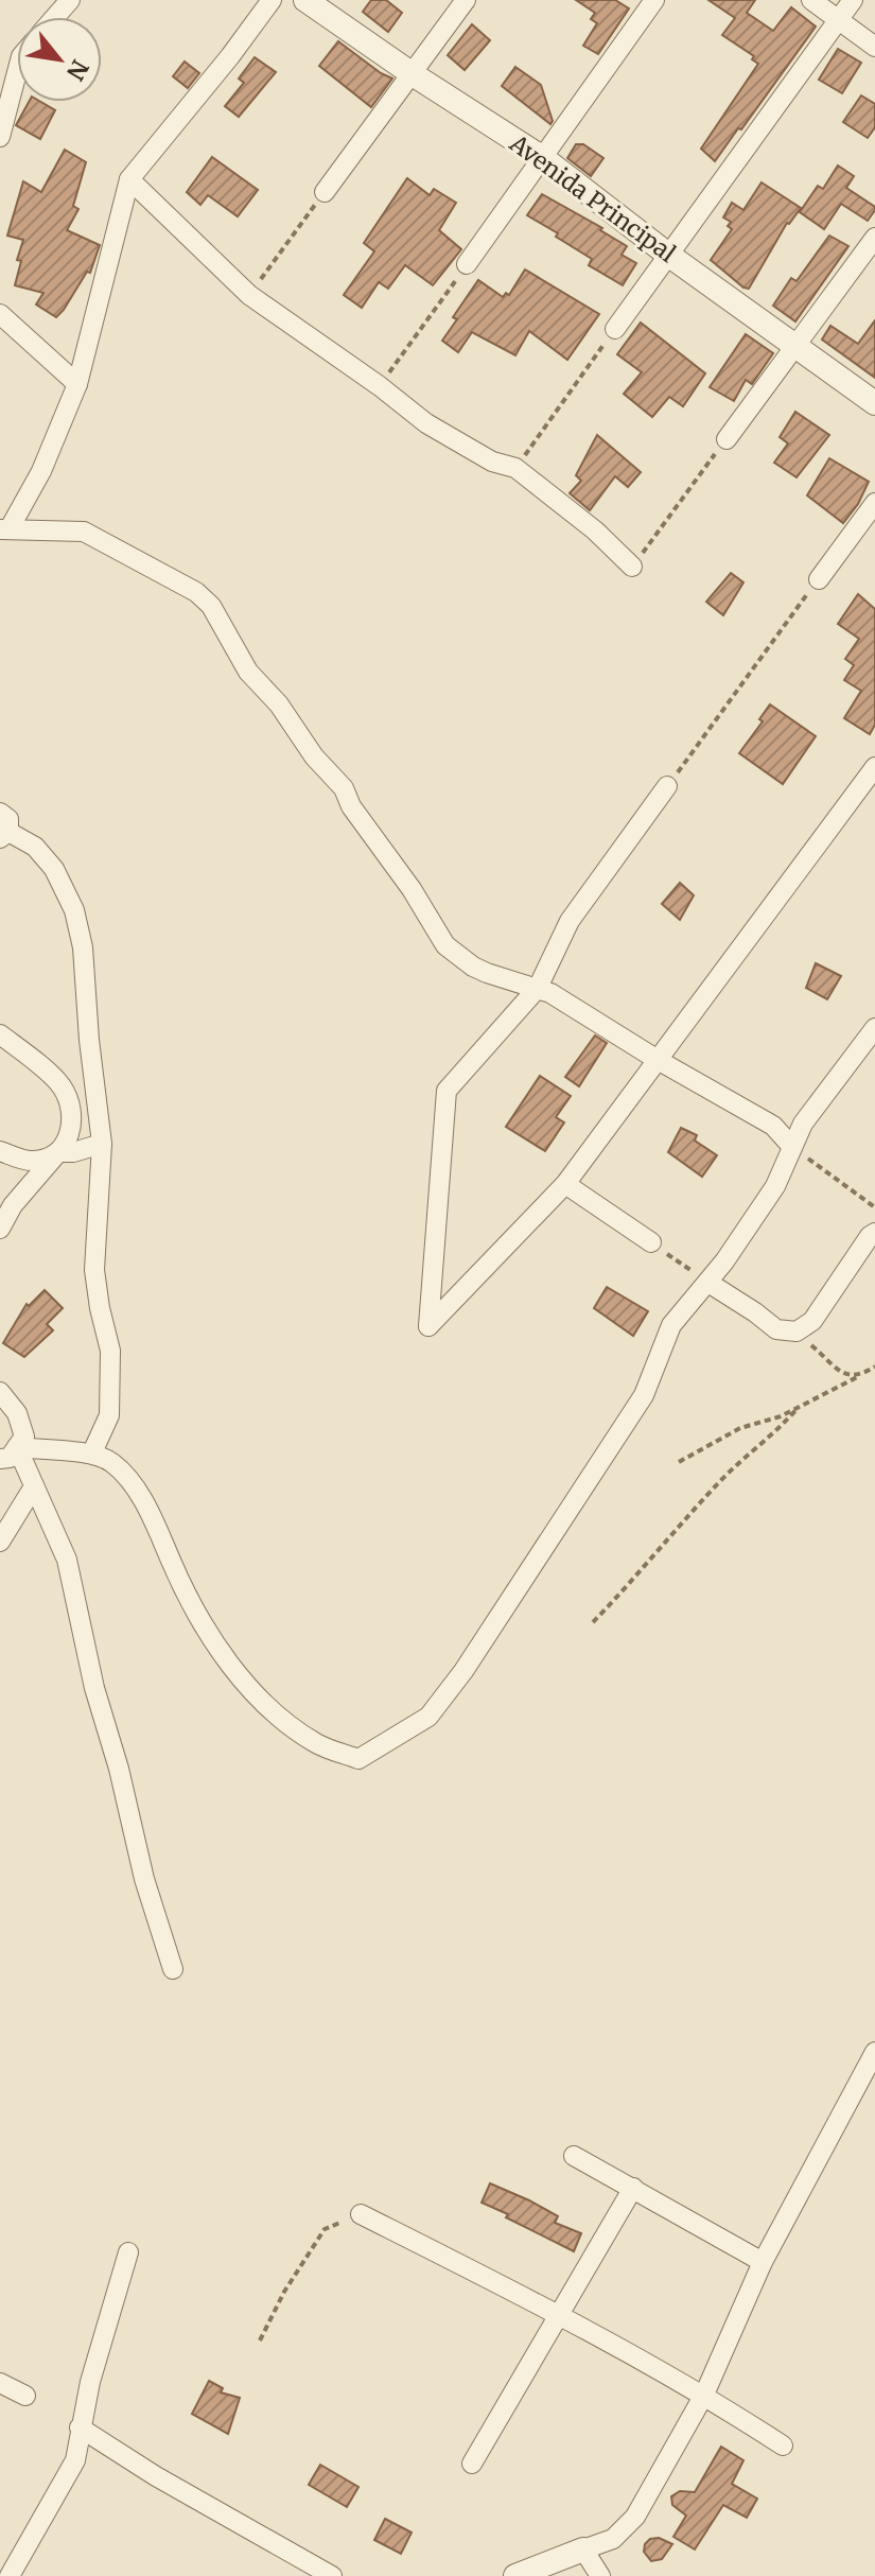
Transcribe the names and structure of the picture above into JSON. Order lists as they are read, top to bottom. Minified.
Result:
{"streets":{"street":["Avenida Principal"]},"north":"bottom right"}
